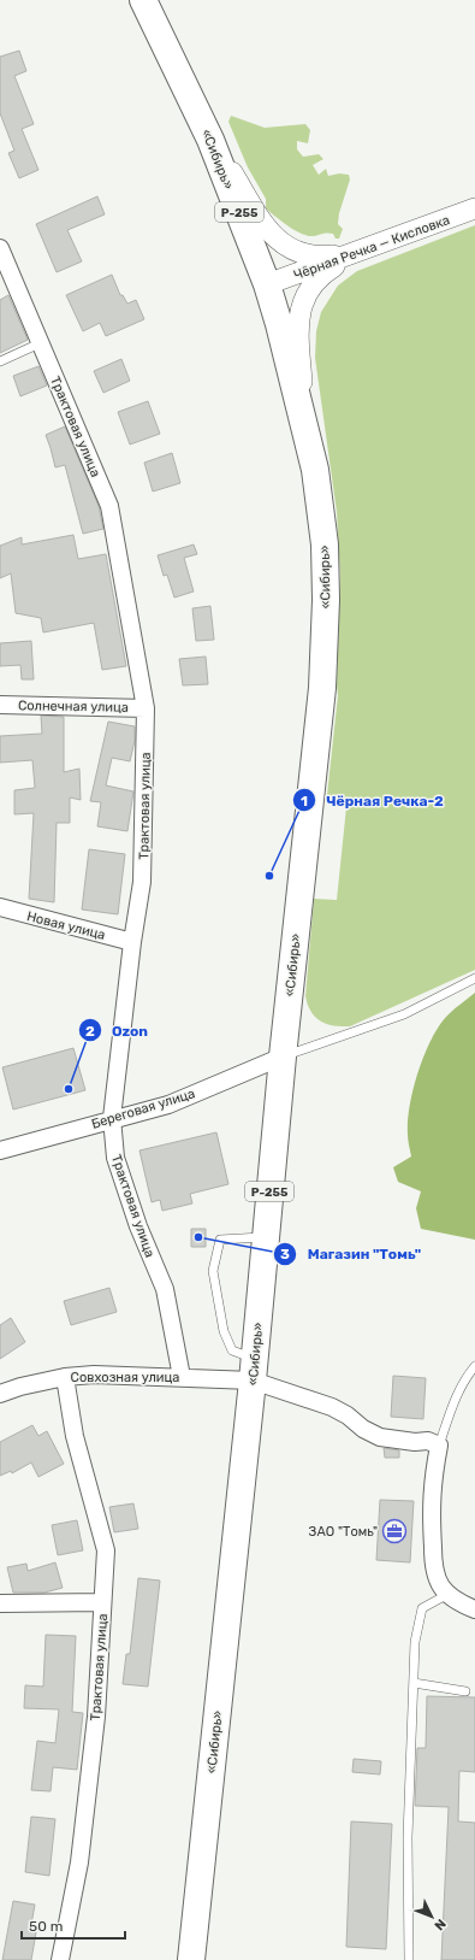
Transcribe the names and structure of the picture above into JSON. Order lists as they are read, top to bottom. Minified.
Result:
{"streets":{"highway":["«Сибирь»","Р-255"],"street":["Чёрная Речка — Кисловка","Трактовая улица","Солнечная улица","Новая улица","Береговая улица","Совхозная улица"]},"crossings":[["«Сибирь»","Чёрная Речка — Кисловка"],["«Сибирь»","Береговая улица"],["«Сибирь»","Совхозная улица"],["Трактовая улица","Солнечная улица"],["Трактовая улица","Новая улица"],["Трактовая улица","Береговая улица"],["Трактовая улица","Совхозная улица"]],"places":{"other":["Чёрная Речка-2","Ozon","Магазин \"Томь\""],"office":["ЗАО \"Томь\""]},"scale_bar":"50 m","north":"bottom right"}
